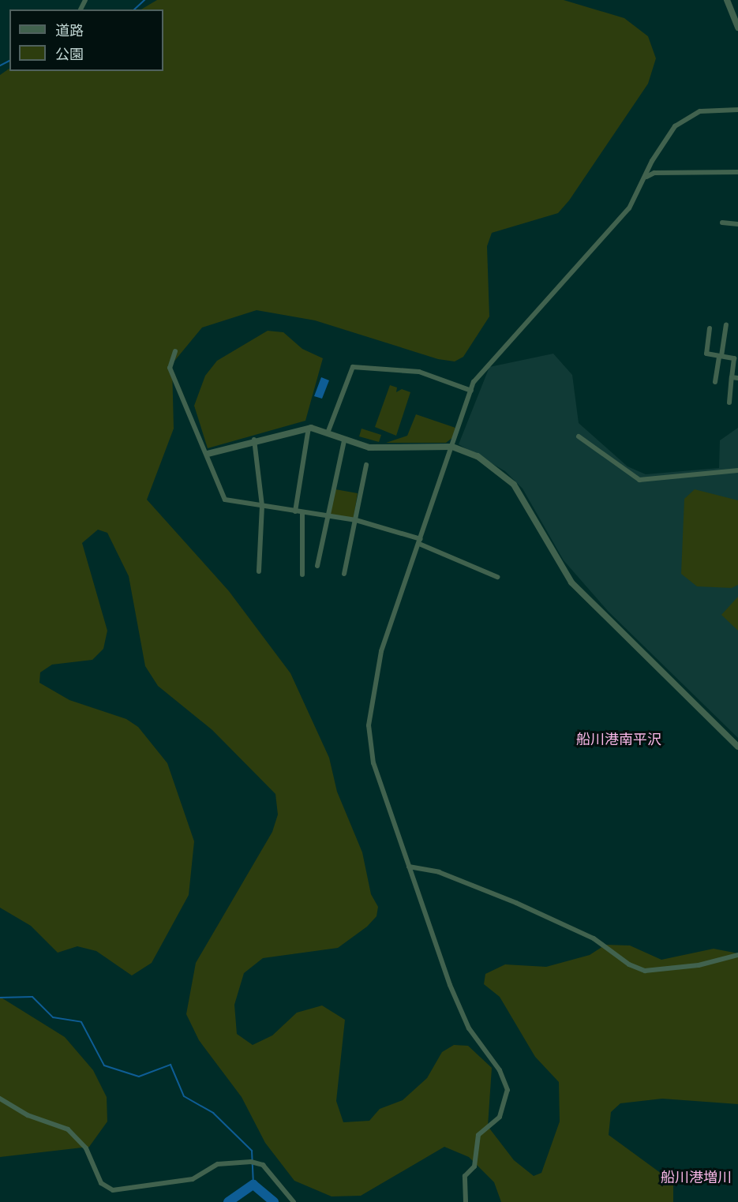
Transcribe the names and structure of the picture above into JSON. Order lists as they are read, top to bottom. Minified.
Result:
{"districts":["船川港南平沢","船川港増川"],"legend":["道路","公園"]}
